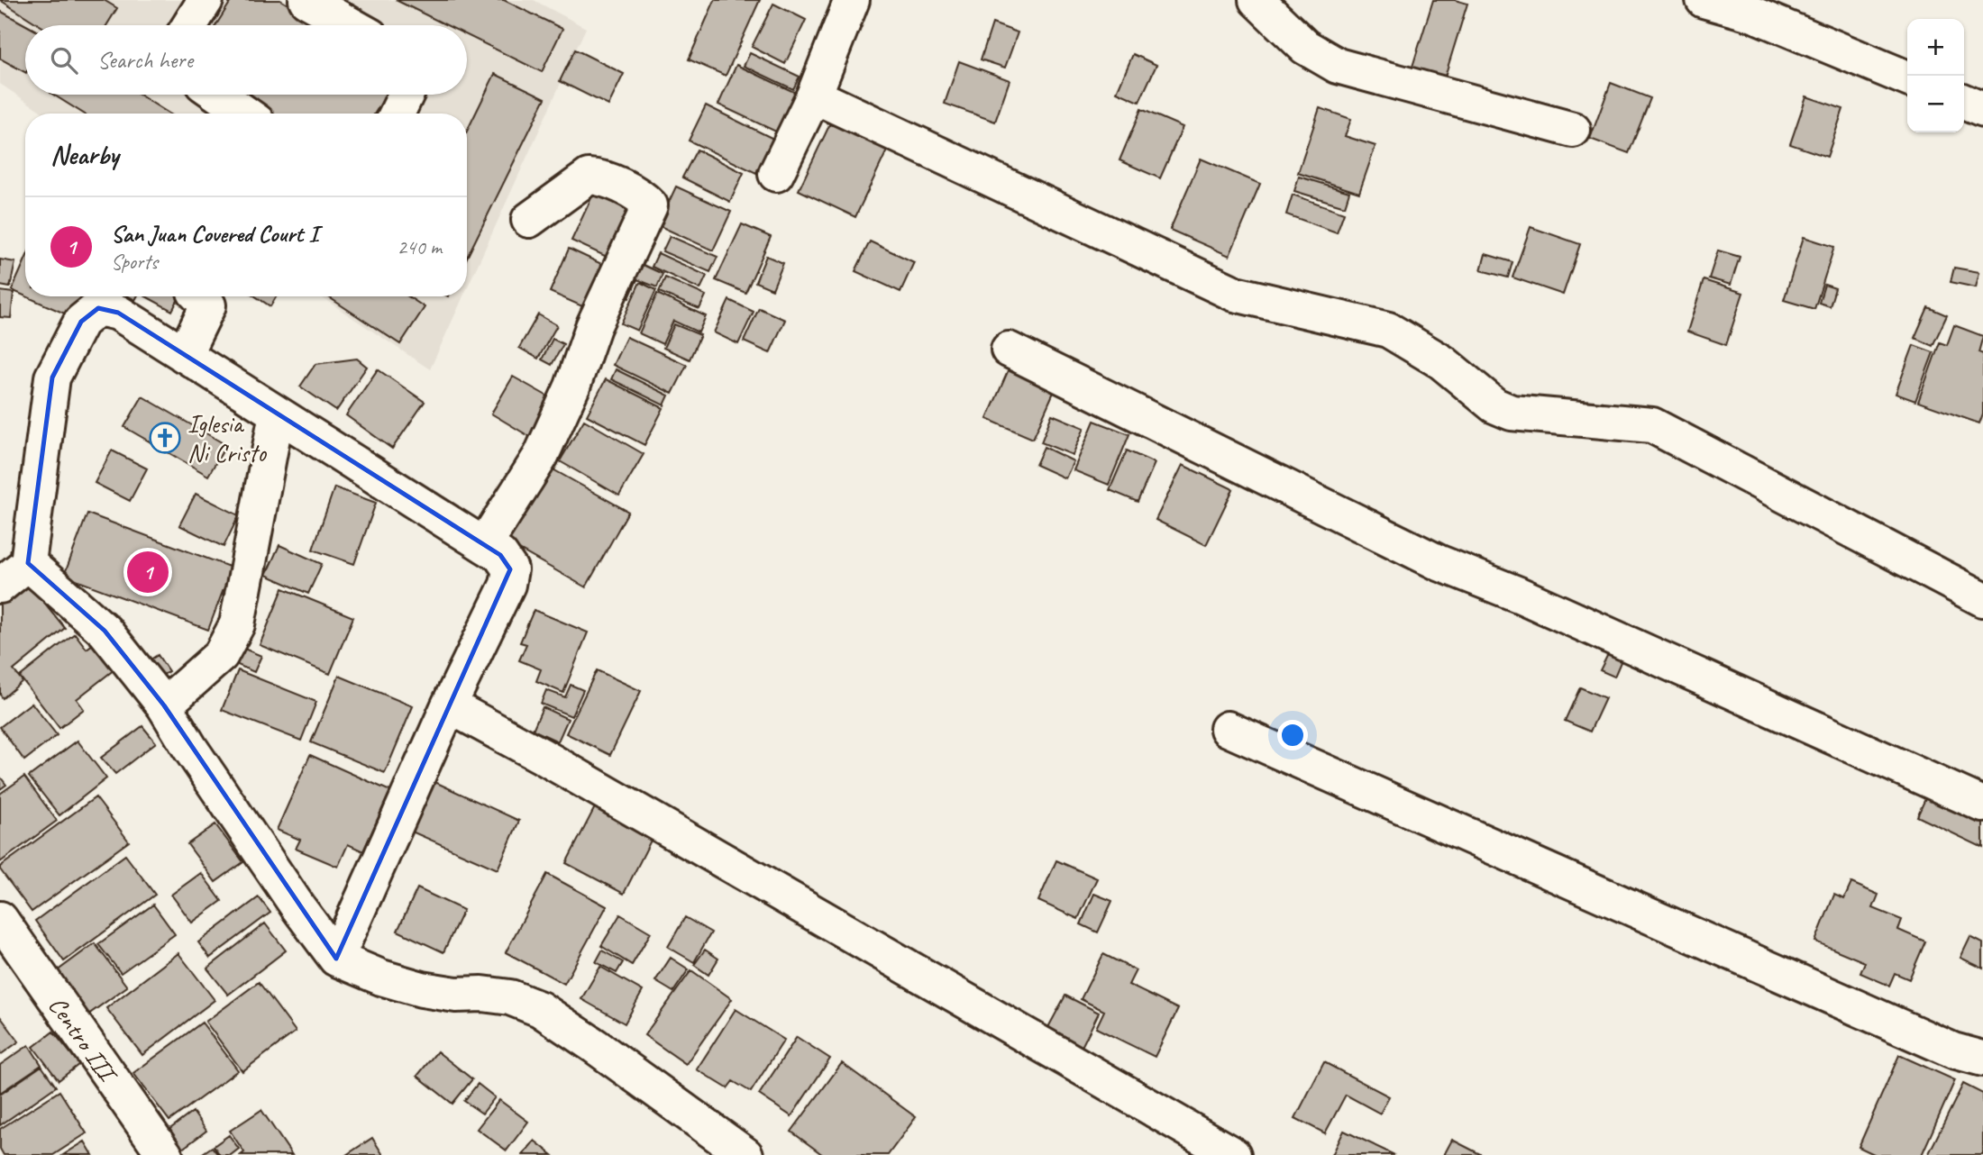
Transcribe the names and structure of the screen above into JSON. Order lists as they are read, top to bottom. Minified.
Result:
{"streets":{"street":["Centro III"]},"places":{"church":["Iglesia Ni Cristo"]},"page":{"map_buttons":["+","−"],"search":"Search here","heading":"Nearby","list":[{"mark":"1","name":"San Juan Covered Court I","note":"Sports","value":"240 m"}],"pins":"1"}}
